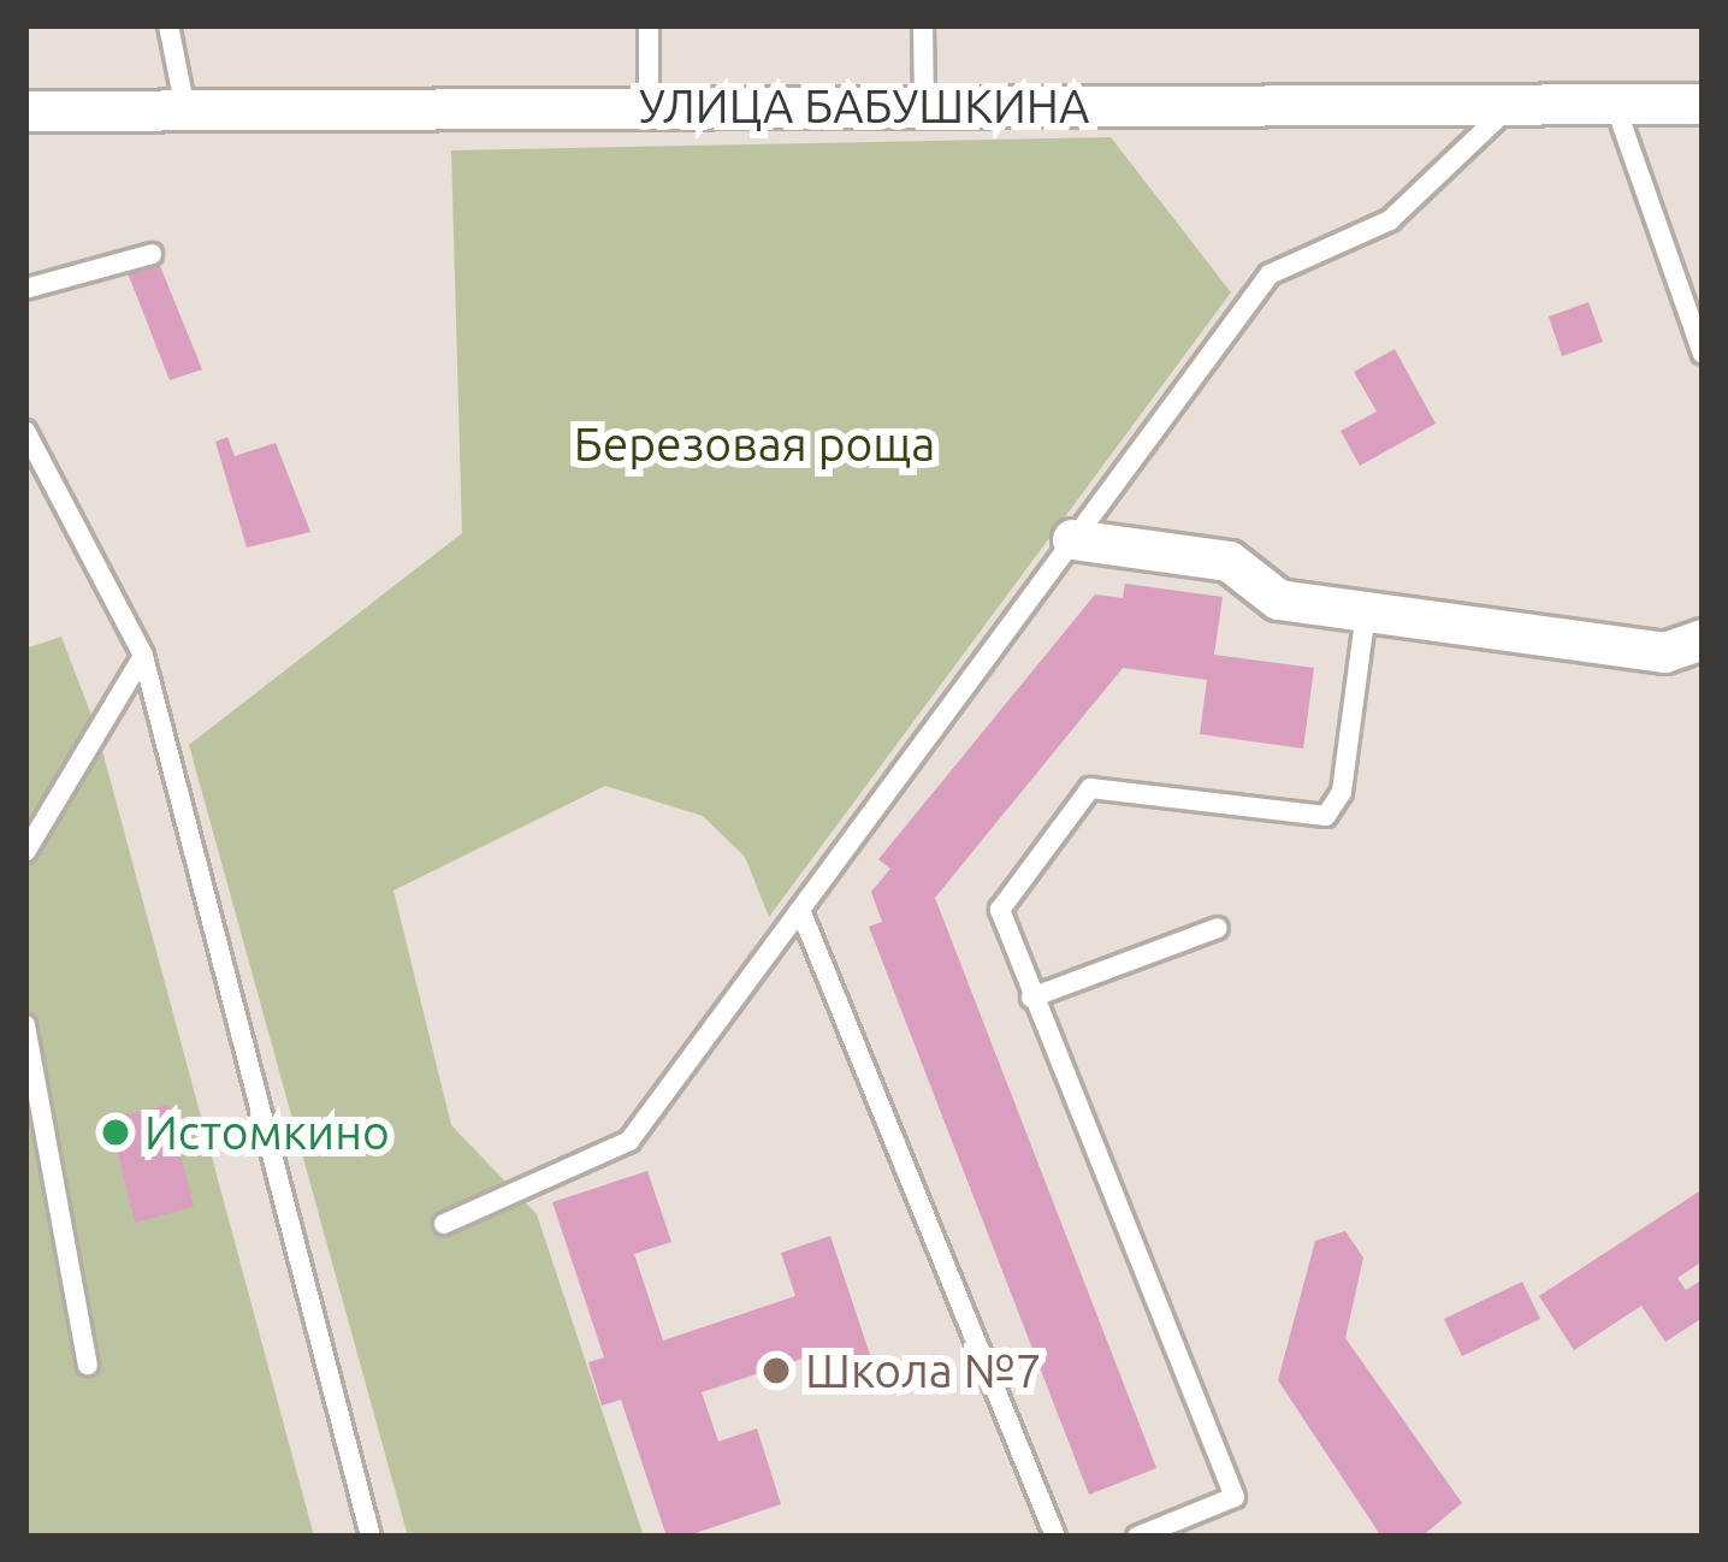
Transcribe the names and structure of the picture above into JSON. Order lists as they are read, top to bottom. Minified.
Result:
{"streets":{"street":["УЛИЦА БАБУШКИНА"]},"parks":["Березовая роща"],"places":["Истомкино","Школа №7"]}
